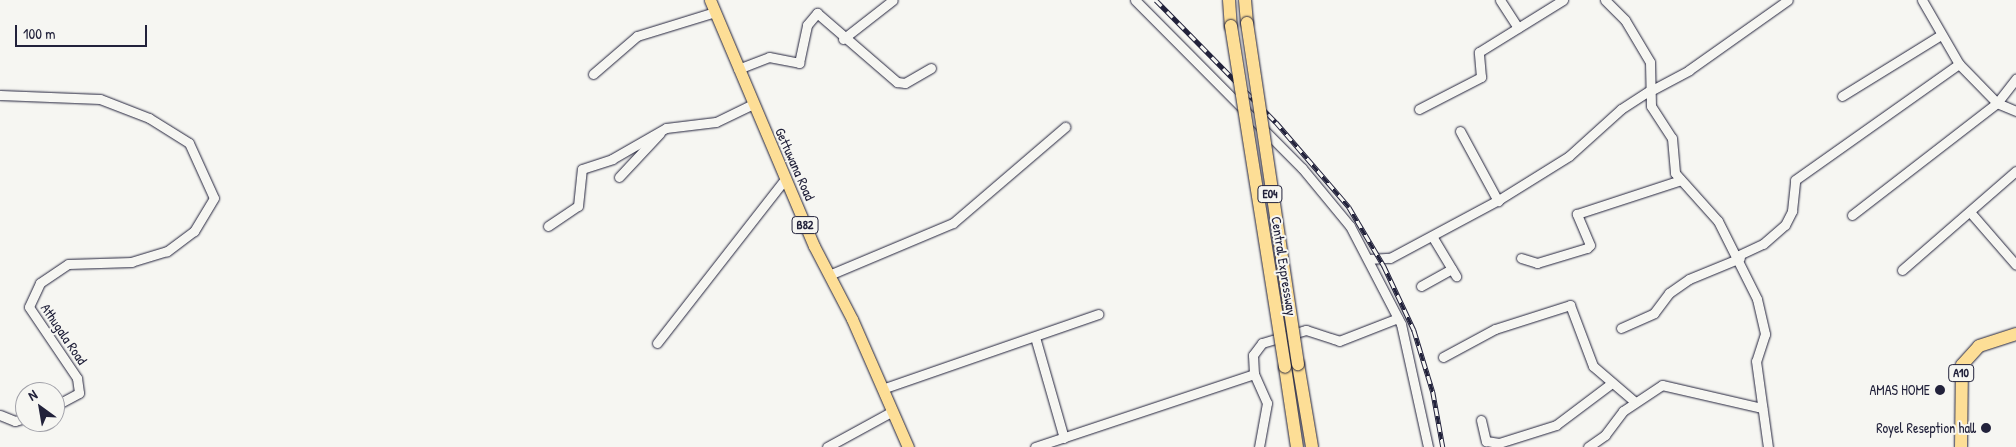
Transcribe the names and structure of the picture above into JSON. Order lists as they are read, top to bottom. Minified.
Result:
{"streets":{"highway":["E04","Central Expressway","A10"],"main road":["Gettuwana Road","B82"],"street":["Athugala Road"]},"places":["AMAS HOME","Royel Reseption hall"],"scale_bar":"100 m","north":"top left"}
